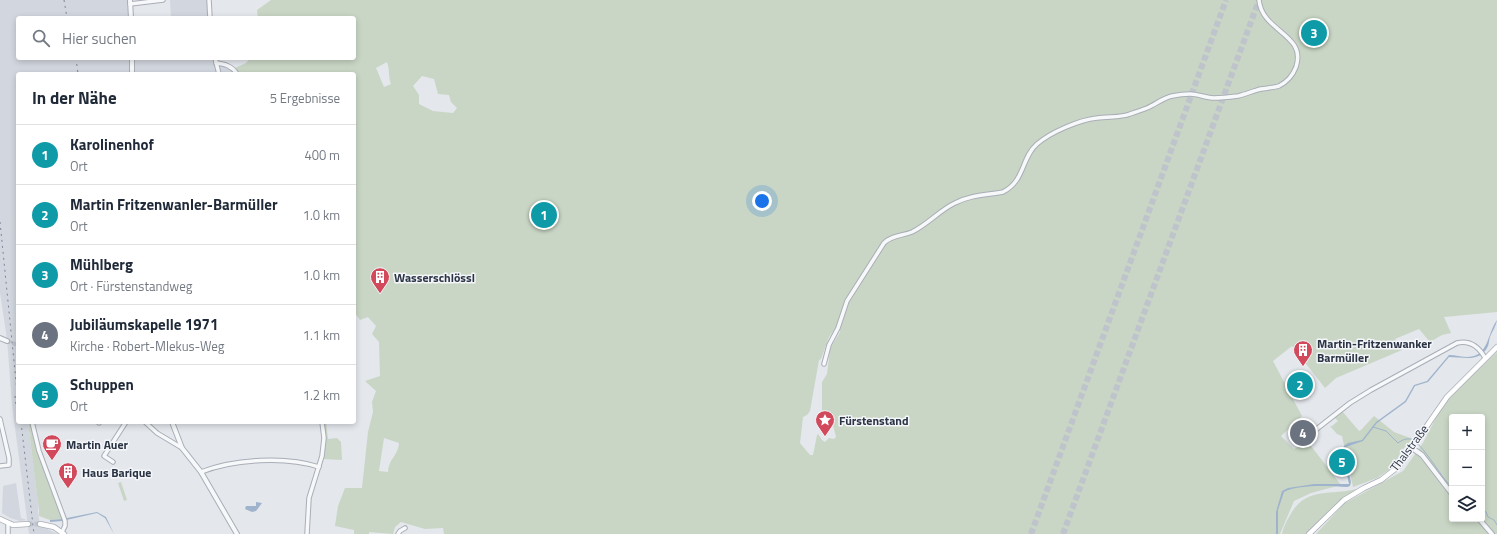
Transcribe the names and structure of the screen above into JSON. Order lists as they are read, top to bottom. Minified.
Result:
{"streets":{"main road":["Thalstraße"]},"places":{"building":["Wasserschlössl","Martin-Fritzenwanker Barmüller","Haus Barique"],"place":["Fürstenstand"],"cafe":["Martin Auer"]},"page":{"search":"Hier suchen","pins":["3","1","2","4","5"],"heading":["In der Nähe","5 Ergebnisse"],"list":[{"mark":"1","name":"Karolinenhof","note":"Ort","value":"400 m"},{"mark":"2","name":"Martin Fritzenwanler-Barmüller","note":"Ort","value":"1.0 km"},{"mark":"3","name":"Mühlberg","note":"Ort · Fürstenstandweg","value":"1.0 km"},{"mark":"4","name":"Jubiläumskapelle 1971","note":"Kirche · Robert-Mlekus-Weg","value":"1.1 km"},{"mark":"5","name":"Schuppen","note":"Ort","value":"1.2 km"}],"map_buttons":["+","−"]}}
